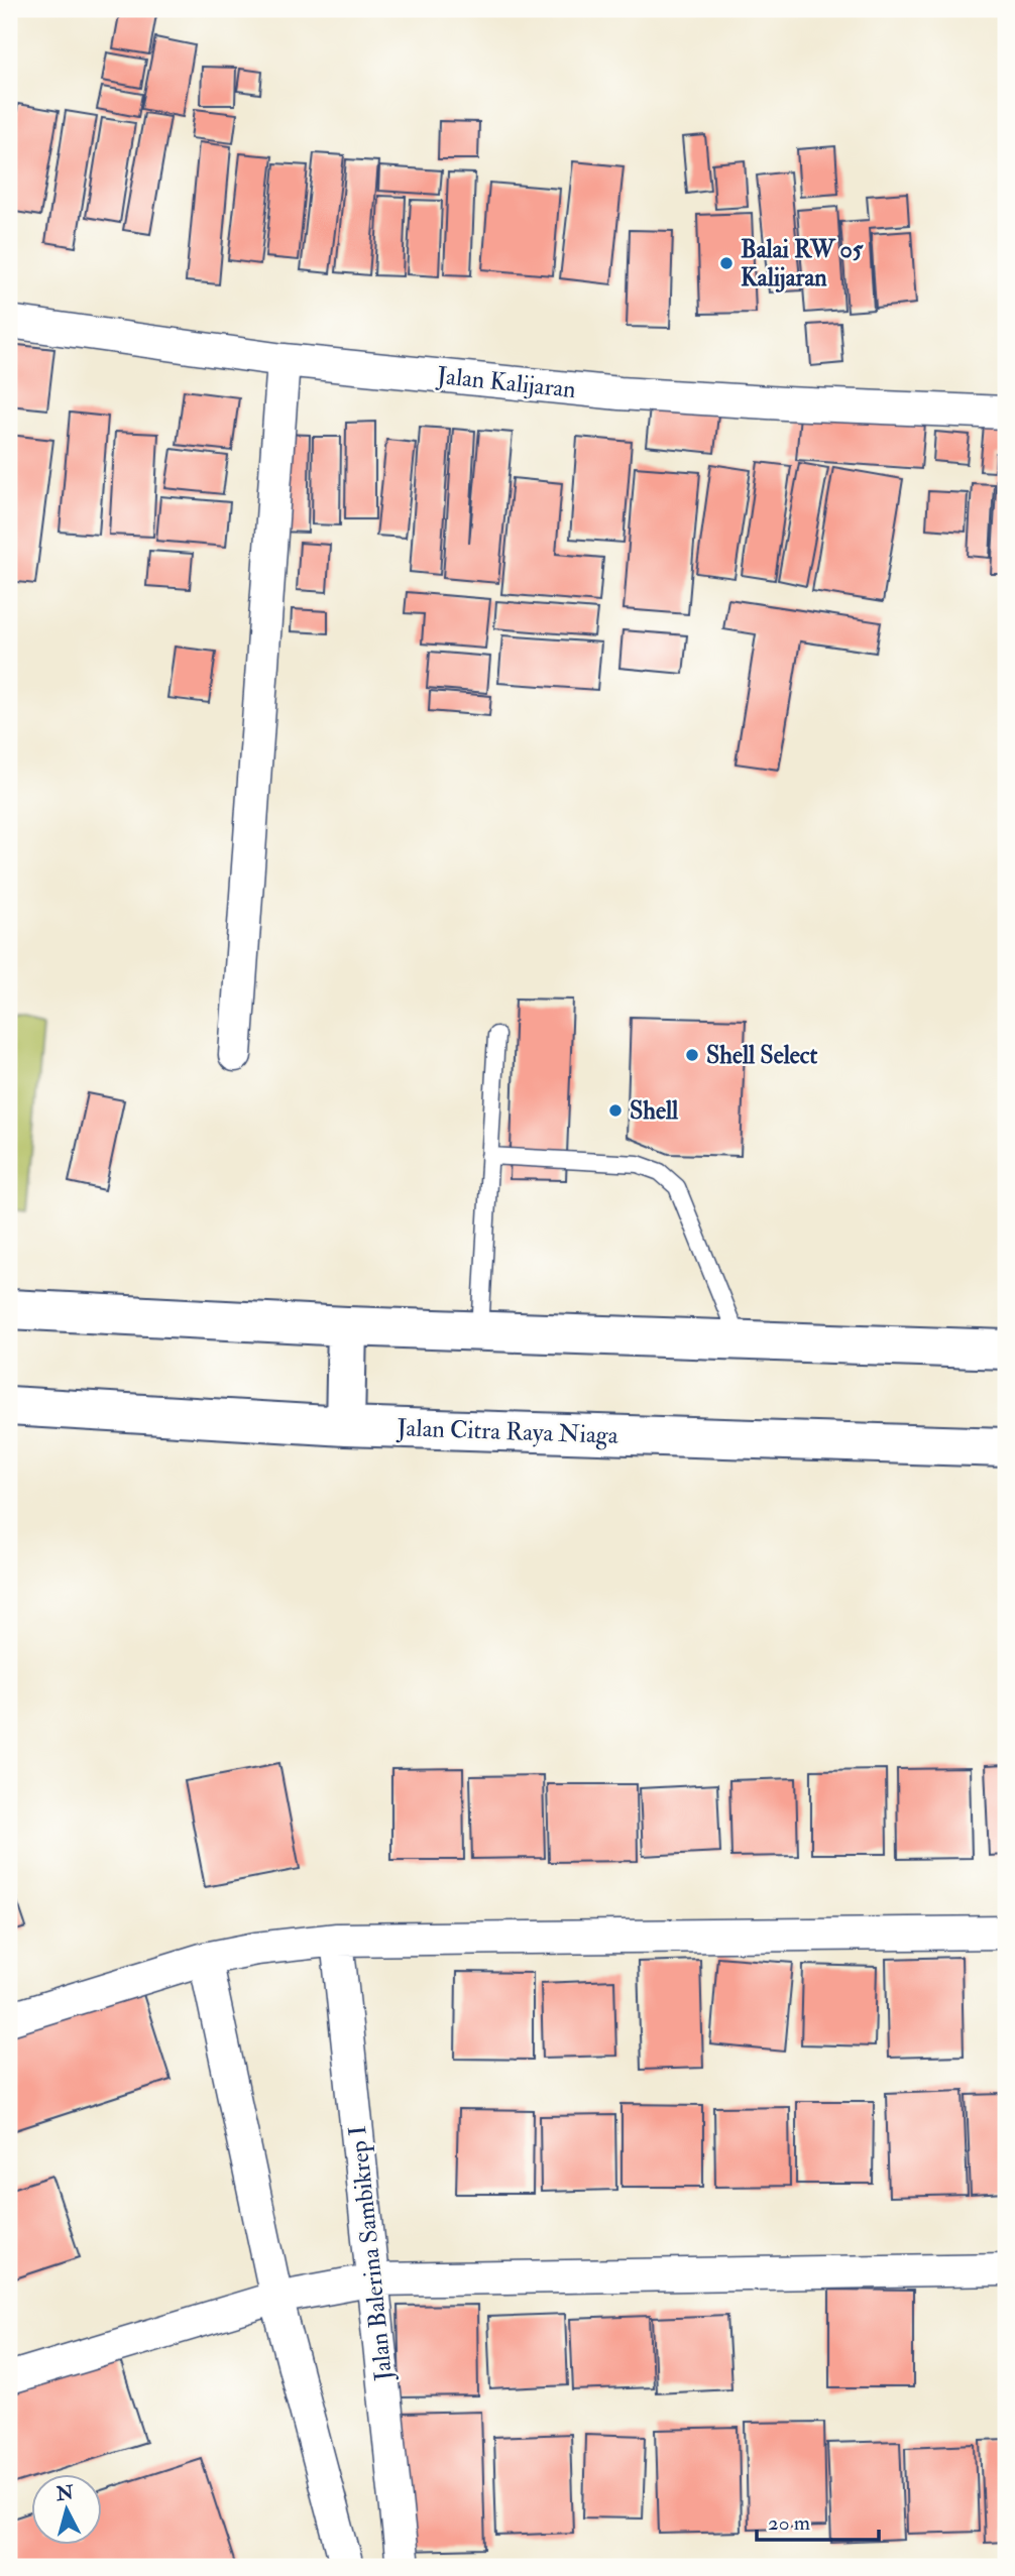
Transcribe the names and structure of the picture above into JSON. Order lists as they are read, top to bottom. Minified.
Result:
{"streets":{"street":["Jalan Kalijaran","Jalan Citra Raya Niaga","Jalan Balerina Sambikrep I"]},"places":["Balai RW 05 Kalijaran","Shell Select","Shell"],"scale_bar":"20 m","north":"top"}
